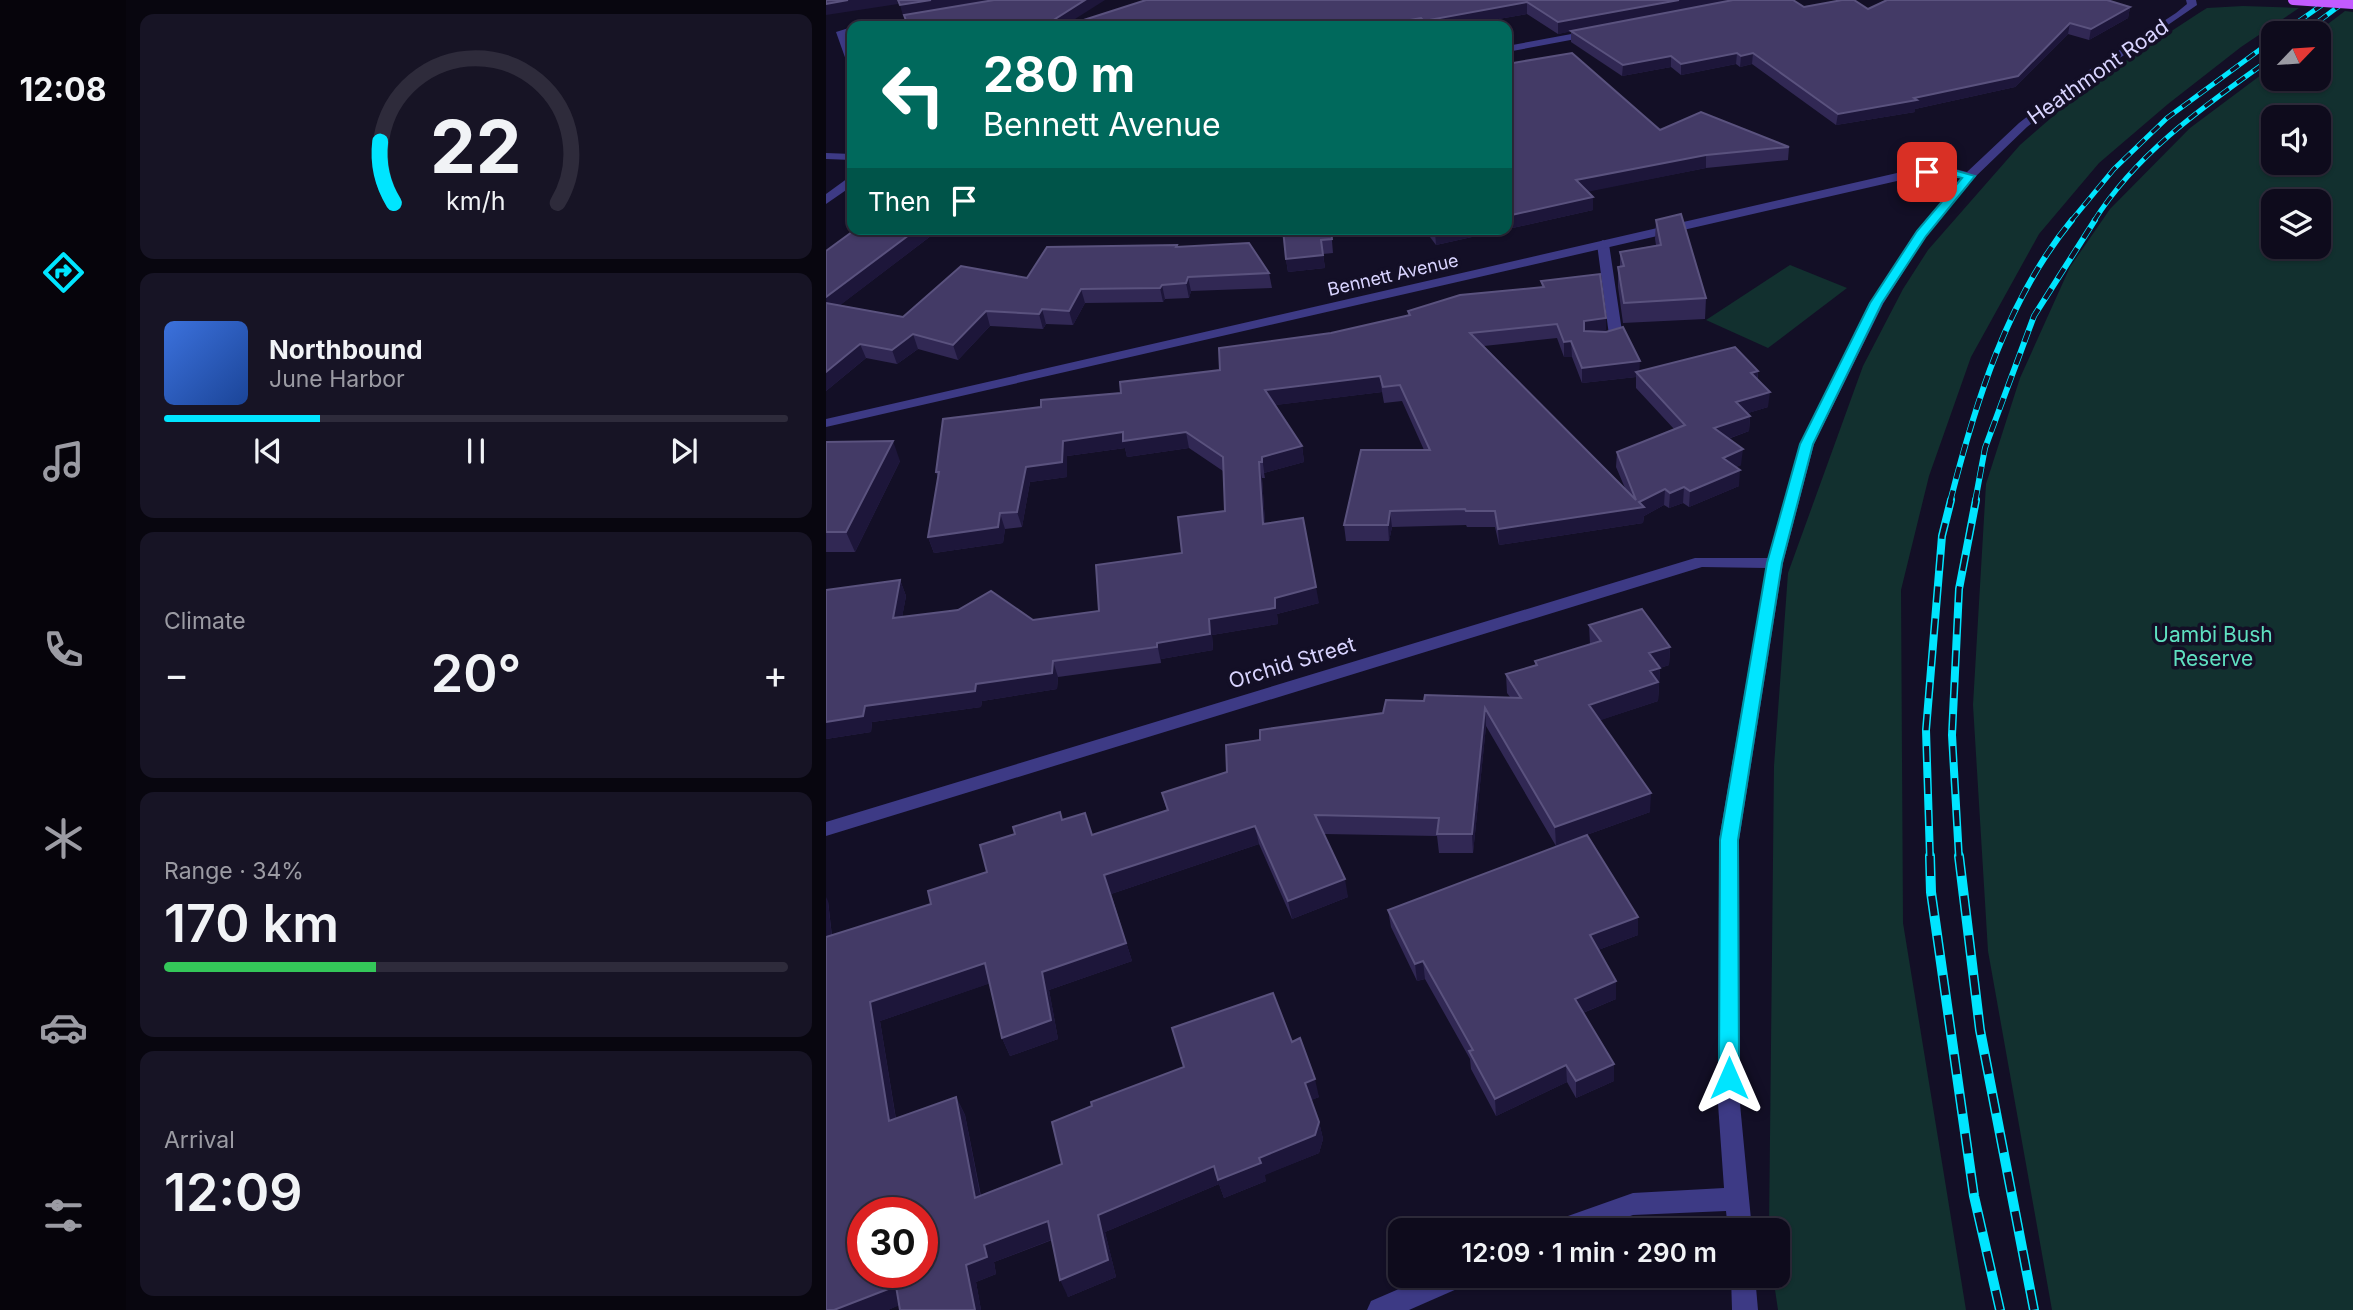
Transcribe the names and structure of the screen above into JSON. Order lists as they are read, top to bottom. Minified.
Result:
{"streets":{"street":["Heathmont Road","Bennett Avenue","Orchid Street"]},"crossings":[["Heathmont Road","Bennett Avenue"],["Heathmont Road","Orchid Street"]],"parks":["Uambi Bush Reserve"],"north":"top right","page":{"tabs":"12:08","turn":["280 m","Bennett Avenue"],"then":"Then","song":["Northbound","June Harbor"],"tile":["Climate",["Range · 34%","170 km"],["Arrival","12:09"]],"heat":["−","20°","+"],"limit":"30","trip":"12:09 · 1 min · 290 m","gauge":["22","km/h"]}}
